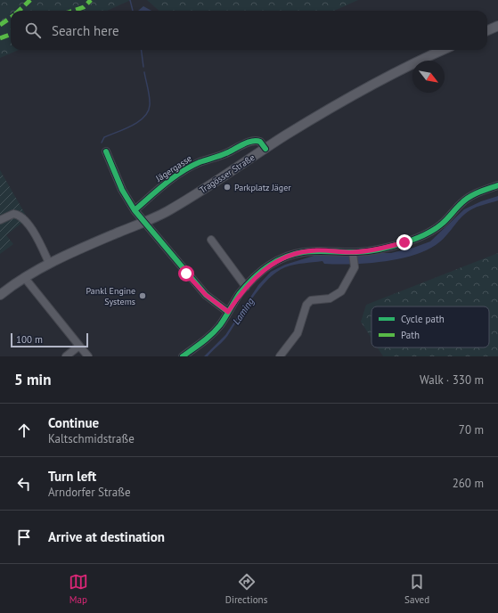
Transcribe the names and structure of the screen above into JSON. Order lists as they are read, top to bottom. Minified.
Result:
{"streets":{"main road":["Tragösser Straße"],"street":["Jägergasse"]},"crossings":[["Jägergasse","Tragösser Straße"]],"water":["Laming"],"places":["Parkplatz Jäger","Pankl Engine Systems"],"legend":["Cycle path","Path"],"scale_bar":"100 m","north":"bottom right","page":{"search":"Search here","scale":"100 m","heading":["5 min","Walk · 330 m"],"list":[["Continue","Kaltschmidstraße","70 m"],["Turn left","Arndorfer Straße","260 m"],"Arrive at destination"],"nav":["Map","Directions","Saved"]}}
